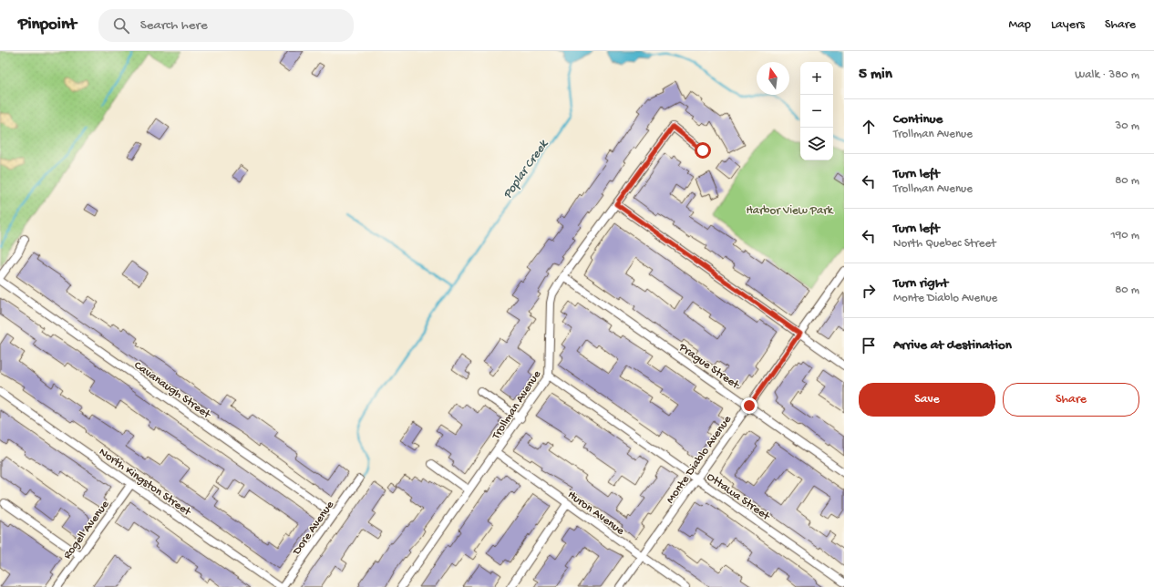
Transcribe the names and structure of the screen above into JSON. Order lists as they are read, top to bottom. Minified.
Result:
{"streets":{"street":["Prague Street","Cavanaugh Street","Trollman Avenue","Monte Diablo Avenue","North Kingston Street","Ottawa Street","Huron Avenue","Dore Avenue","Rogell Avenue"]},"crossings":[["Prague Street","Trollman Avenue"],["Prague Street","Monte Diablo Avenue"],["Cavanaugh Street","Dore Avenue"],["Trollman Avenue","Ottawa Street"],["Trollman Avenue","Huron Avenue"],["Monte Diablo Avenue","Ottawa Street"],["Monte Diablo Avenue","Huron Avenue"],["North Kingston Street","Rogell Avenue"]],"water":["Poplar Creek"],"parks":["Harbor View Park"],"north":"top","page":{"header":"Pinpoint","search":"Search here","nav":["Map","Layers","Share"],"heading":["5 min","Walk · 380 m"],"map_buttons":["+","−"],"list":[["Continue","Trollman Avenue","30 m"],["Turn left","Trollman Avenue","80 m"],["Turn left","North Quebec Street","190 m"],["Turn right","Monte Diablo Avenue","80 m"],"Arrive at destination"],"buttons":["Save","Share"]}}
